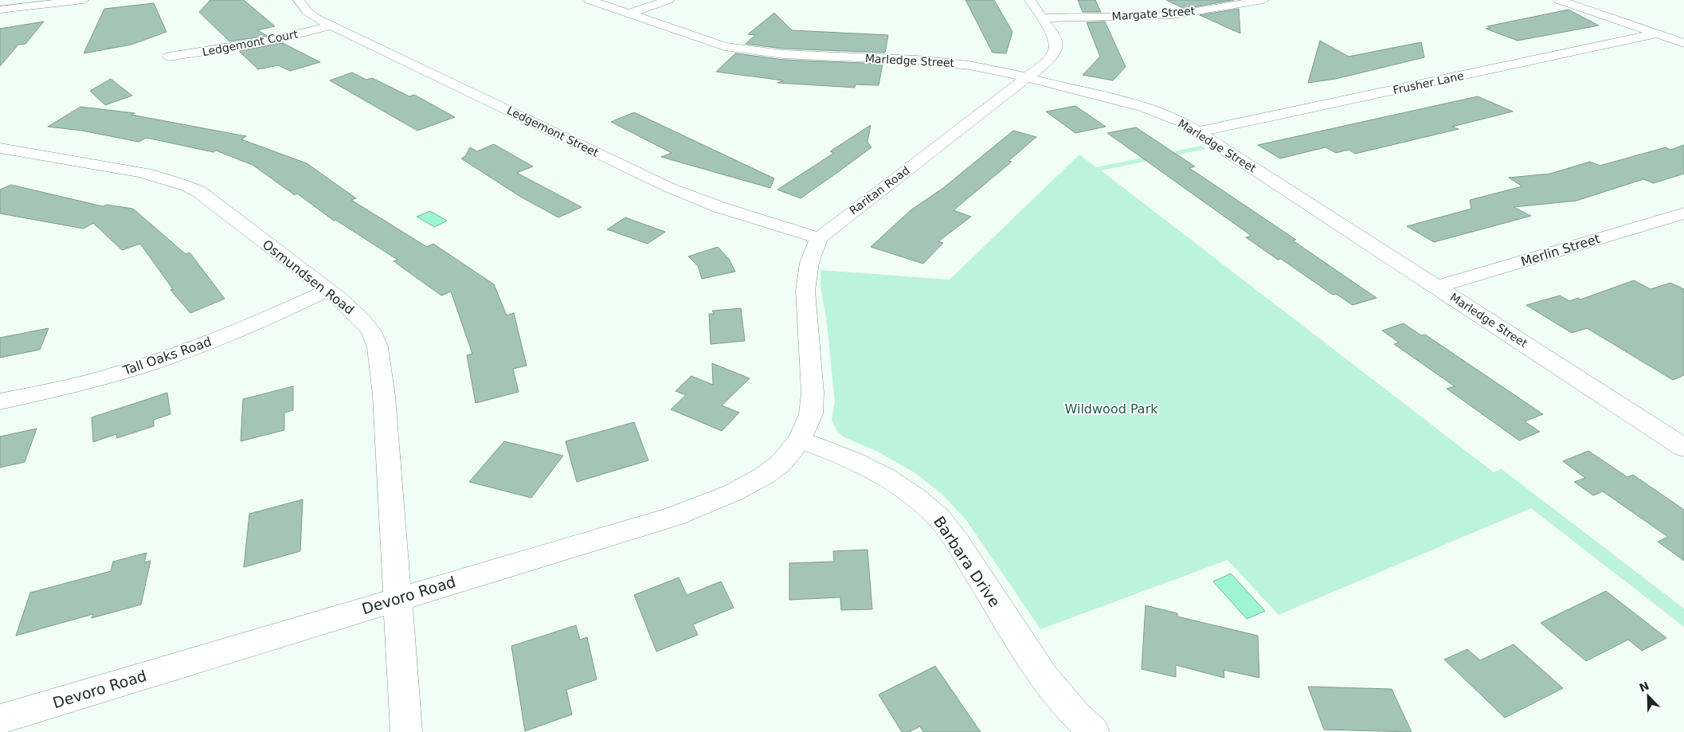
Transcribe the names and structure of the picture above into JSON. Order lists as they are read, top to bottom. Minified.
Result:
{"streets":{"street":["Margate Street","Ledgemont Court","Marledge Street","Frusher Lane","Ledgemont Street","Raritan Road","Merlin Street","Osmundsen Road","Tall Oaks Road","Barbara Drive","Devoro Road"]},"crossings":[["Margate Street","Raritan Road"],["Ledgemont Court","Ledgemont Street"],["Marledge Street","Frusher Lane"],["Marledge Street","Raritan Road"],["Marledge Street","Merlin Street"],["Ledgemont Street","Raritan Road"],["Osmundsen Road","Tall Oaks Road"],["Osmundsen Road","Devoro Road"],["Barbara Drive","Devoro Road"]],"parks":["Wildwood Park"],"north":"top left"}
